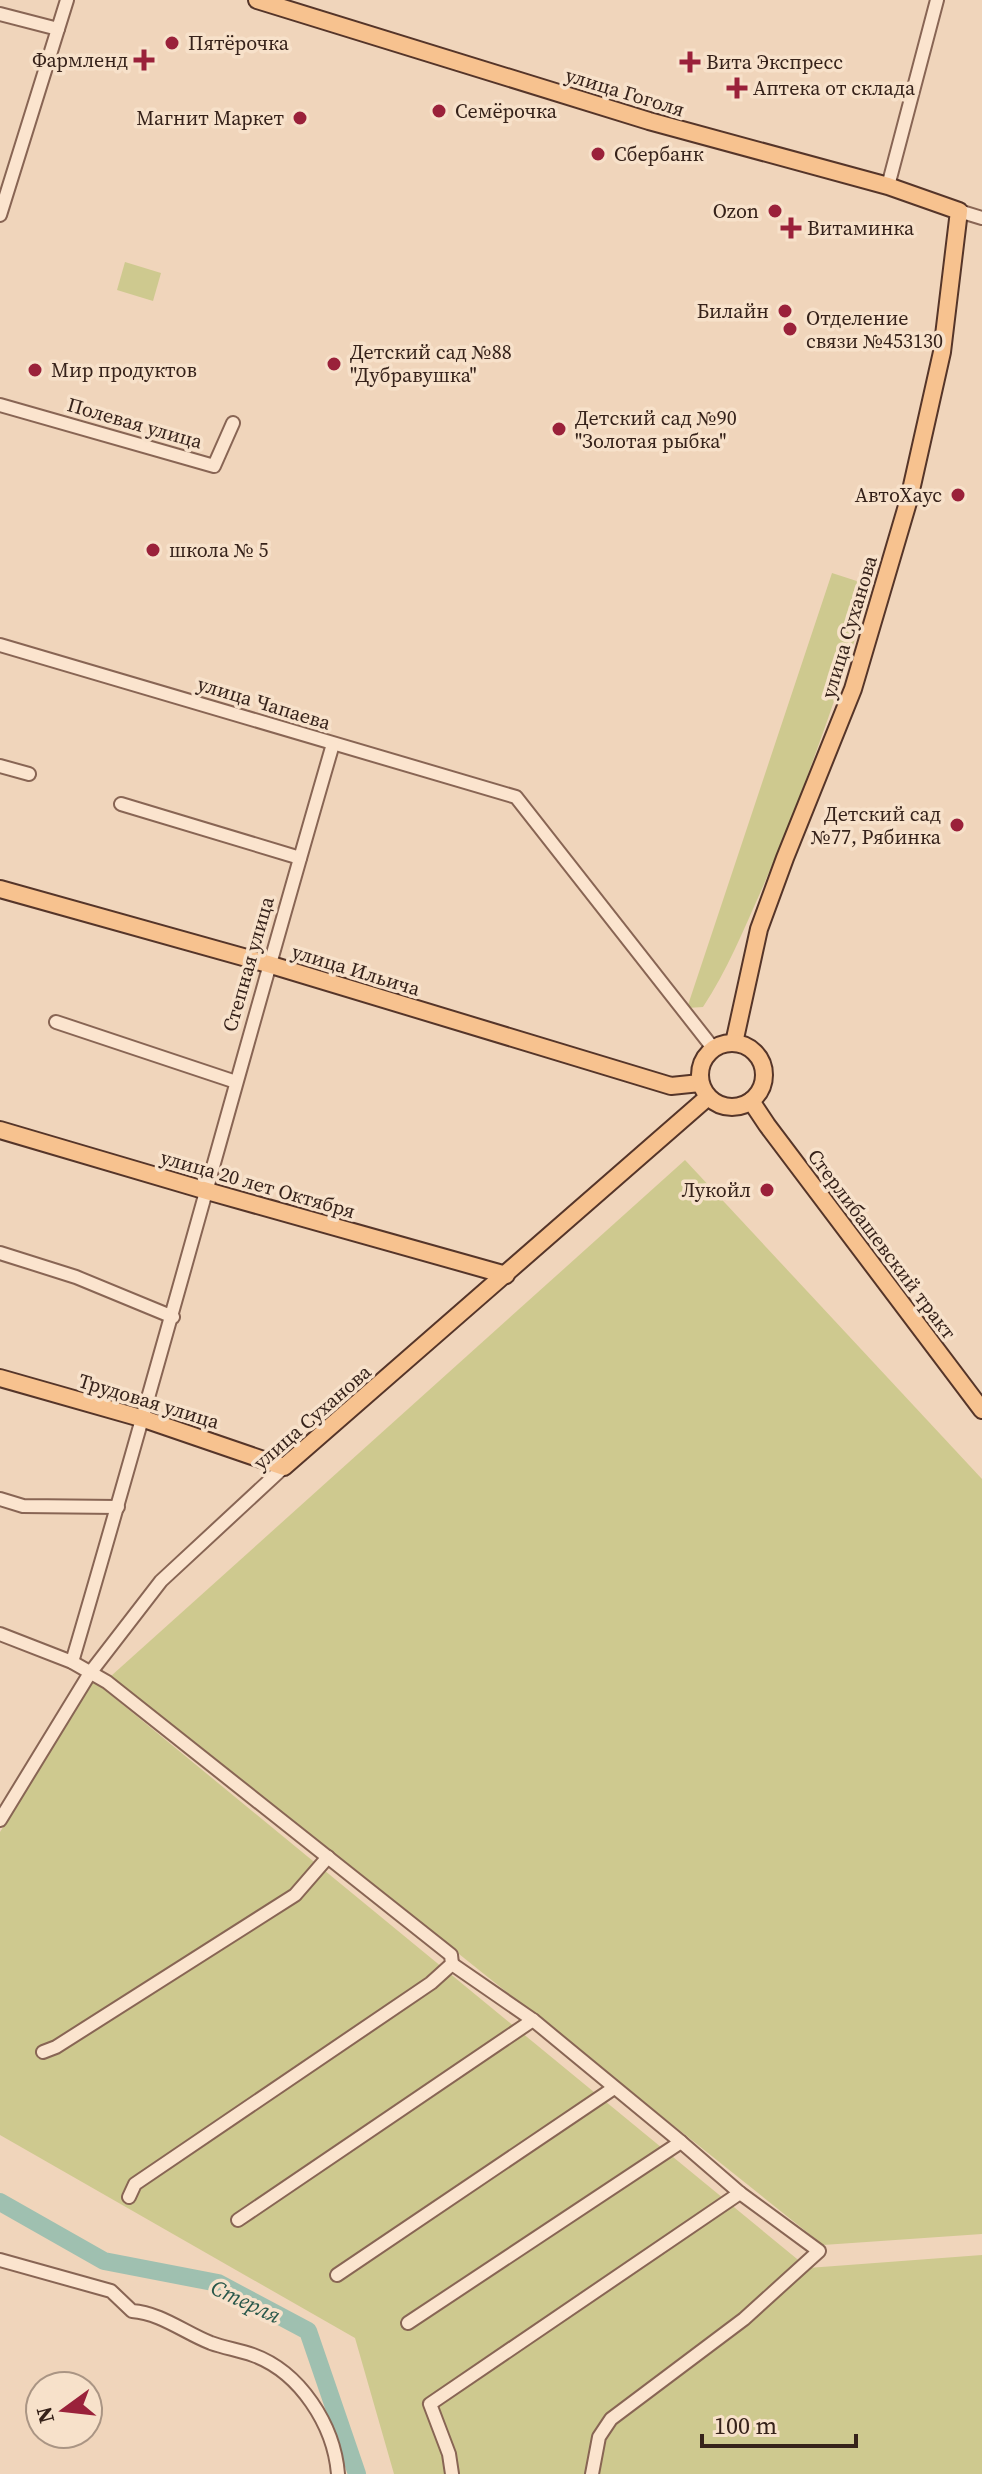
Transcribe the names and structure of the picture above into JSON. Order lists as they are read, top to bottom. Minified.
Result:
{"streets":{"main road":["улица Гоголя","улица Суханова","улица Ильича","улица 20 лет Октября","Стерлибашевский тракт","Трудовая улица"],"street":["Полевая улица","улица Чапаева","Степная улица"]},"crossings":[["улица Гоголя","улица Суханова"],["улица Суханова","улица Чапаева"],["улица Суханова","улица Ильича"],["улица Суханова","улица 20 лет Октября"],["улица Суханова","Стерлибашевский тракт"],["улица Суханова","Трудовая улица"],["улица Чапаева","Степная улица"],["улица Чапаева","улица Ильича"],["улица Чапаева","Стерлибашевский тракт"],["Степная улица","улица Ильича"],["Степная улица","улица 20 лет Октября"],["Степная улица","Трудовая улица"],["улица Ильича","Стерлибашевский тракт"]],"water":["Стерля"],"places":{"other":["Пятёрочка","Семёрочка","Магнит Маркет","Сбербанк","Ozon","Билайн","Отделение связи №453130","Детский сад №88 \"Дубравушка\"","Мир продуктов","Детский сад №90 \"Золотая рыбка\"","АвтоХаус","школа № 5","Детский сад №77, Рябинка","Лукойл"],"health":["Фармленд","Вита Экспресс","Аптека от склада","Витаминка"]},"scale_bar":"100 m","north":"left"}
